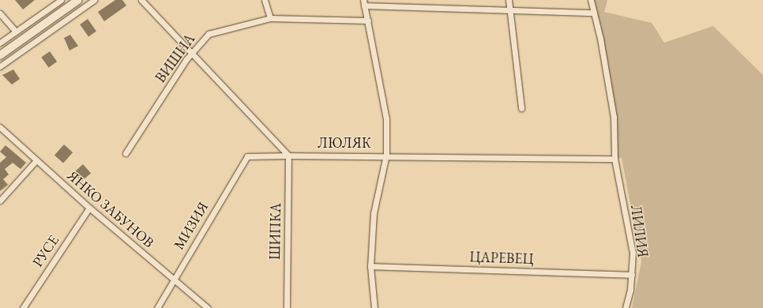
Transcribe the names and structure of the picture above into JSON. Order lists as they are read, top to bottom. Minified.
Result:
{"streets":{"street":["ВИШНА","ЛЮЛЯК","ЯНКО ЗАБУНОВ","МИЗИЯ","ШИПКА","ЛИЛИЯ","РУСЕ","ЦАРЕВЕЦ"]},"crossings":[["ЛЮЛЯК","МИЗИЯ"],["ЛЮЛЯК","ШИПКА"],["ЛЮЛЯК","ЛИЛИЯ"],["ЯНКО ЗАБУНОВ","МИЗИЯ"],["ЯНКО ЗАБУНОВ","РУСЕ"],["ЛИЛИЯ","ЦАРЕВЕЦ"]]}
